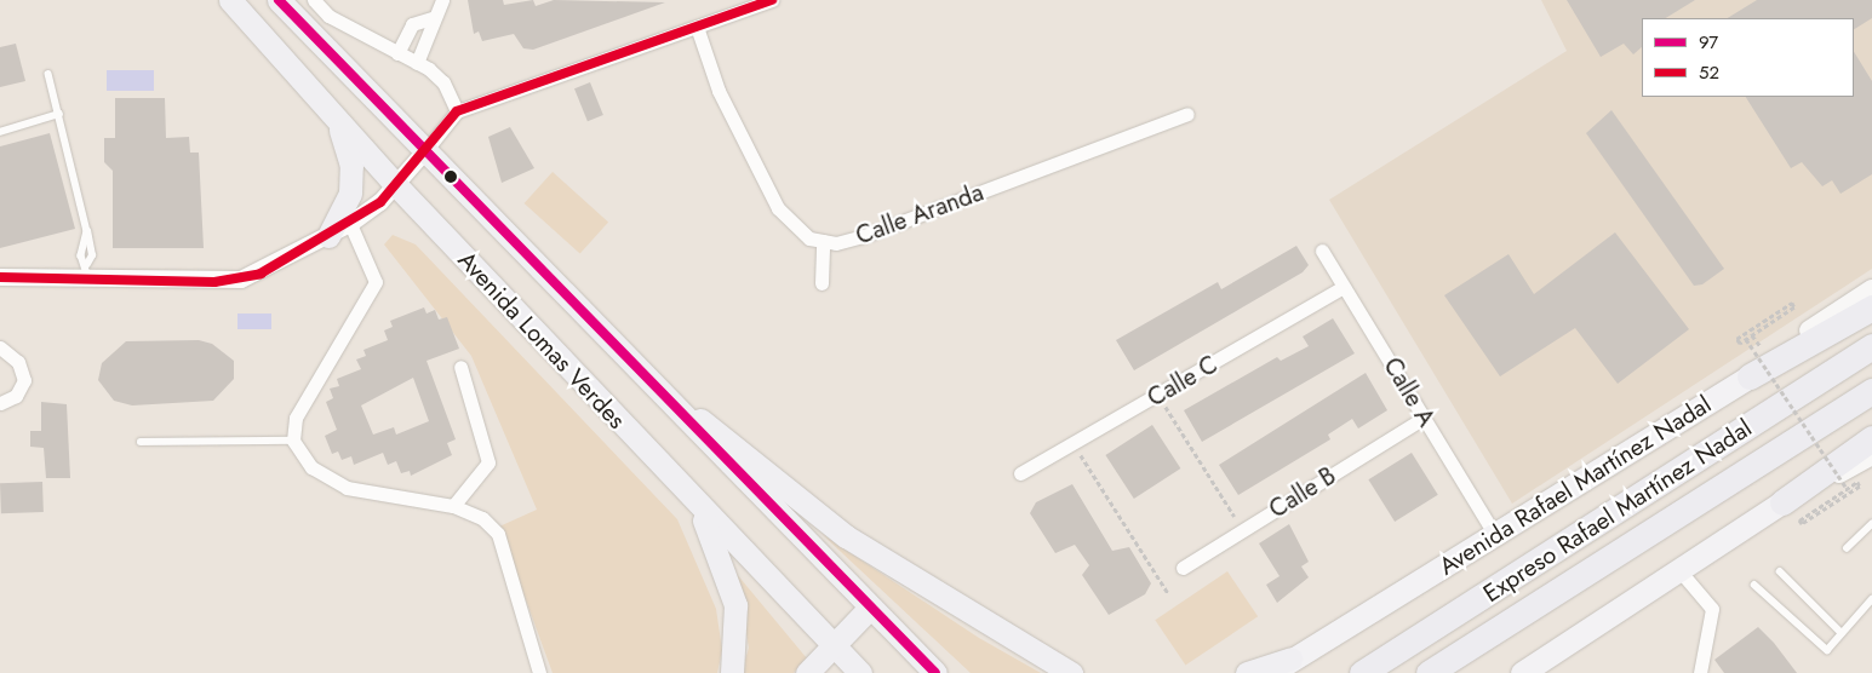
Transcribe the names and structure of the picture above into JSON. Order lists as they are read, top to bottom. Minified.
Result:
{"streets":{"highway":["Avenida Lomas Verdes","Expreso Rafael Martínez Nadal"],"main road":["Avenida Rafael Martínez Nadal"],"street":["Calle Aranda","Calle C","Calle A","Calle B"]},"crossings":[["Calle C","Calle A"],["Calle A","Avenida Rafael Martínez Nadal"],["Calle A","Calle B"]],"lines":["transit line 97","transit line 52"],"legend":["97","52"]}
